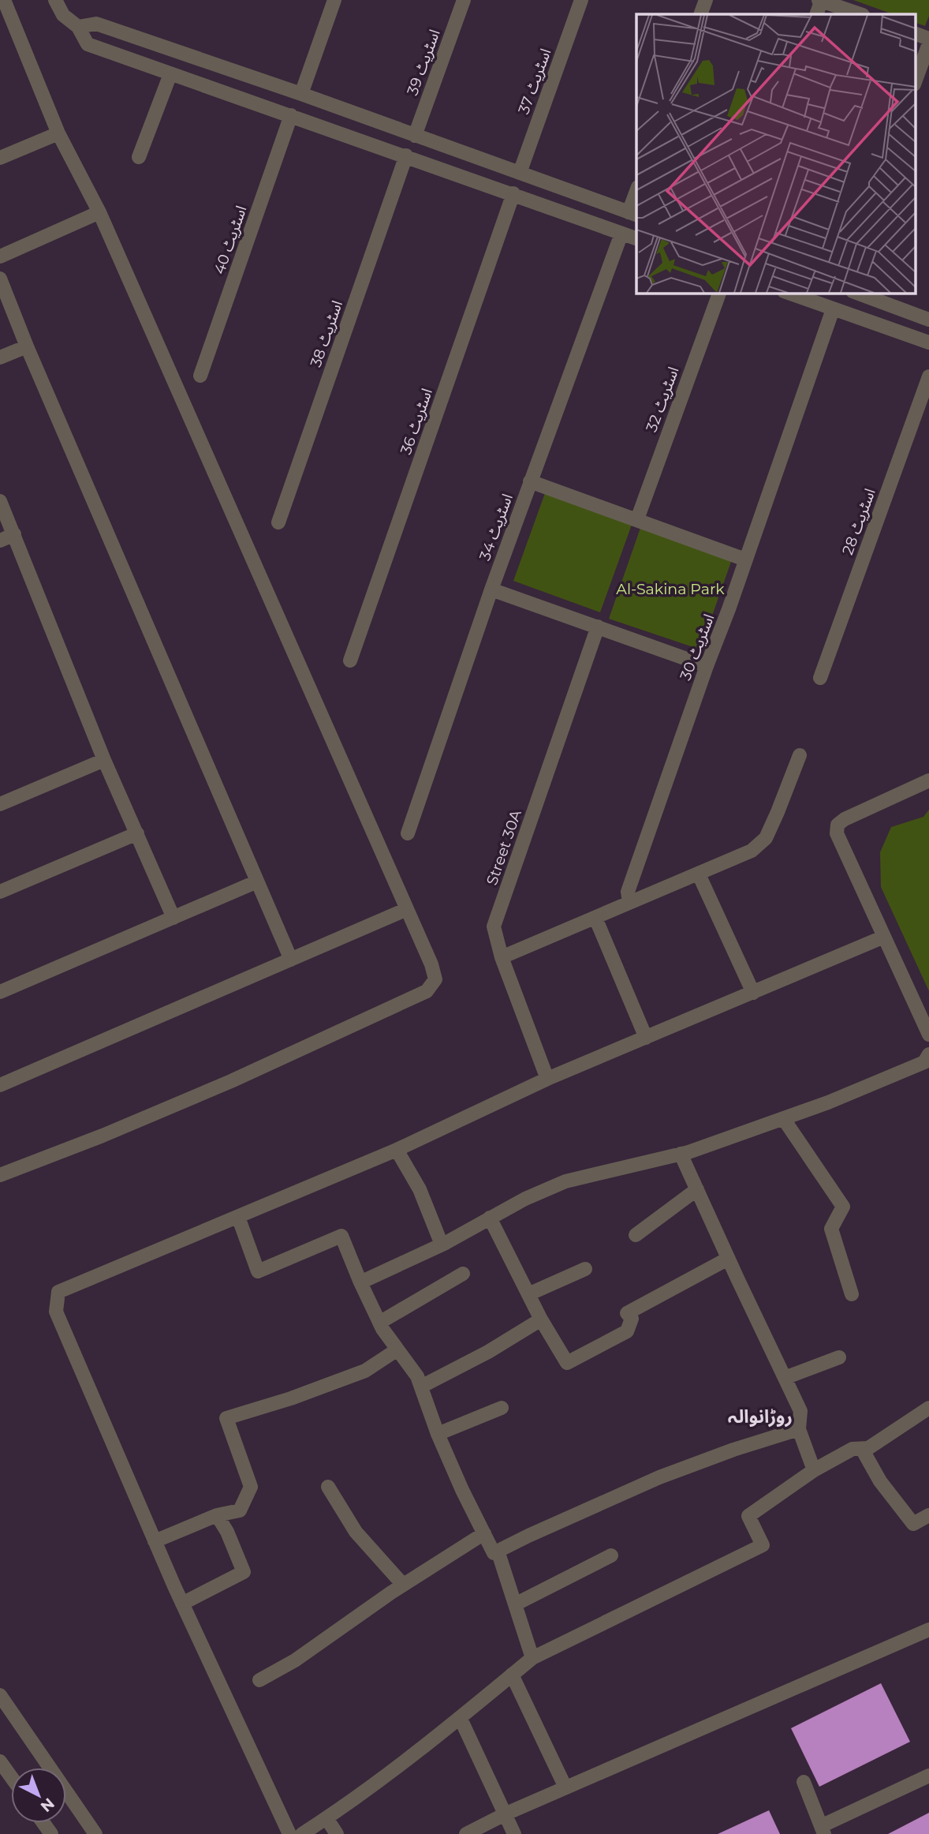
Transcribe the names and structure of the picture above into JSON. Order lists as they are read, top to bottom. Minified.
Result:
{"streets":{"street":["اسٹریٹ 39","اسٹریٹ 37","اسٹریٹ 40","اسٹریٹ 38","اسٹریٹ 32","اسٹریٹ 36","اسٹریٹ 28","اسٹریٹ 34","اسٹریٹ 30","Street 30A"]},"districts":["روڑانوالہ"],"parks":["Al-Sakina Park"],"north":"bottom right"}
